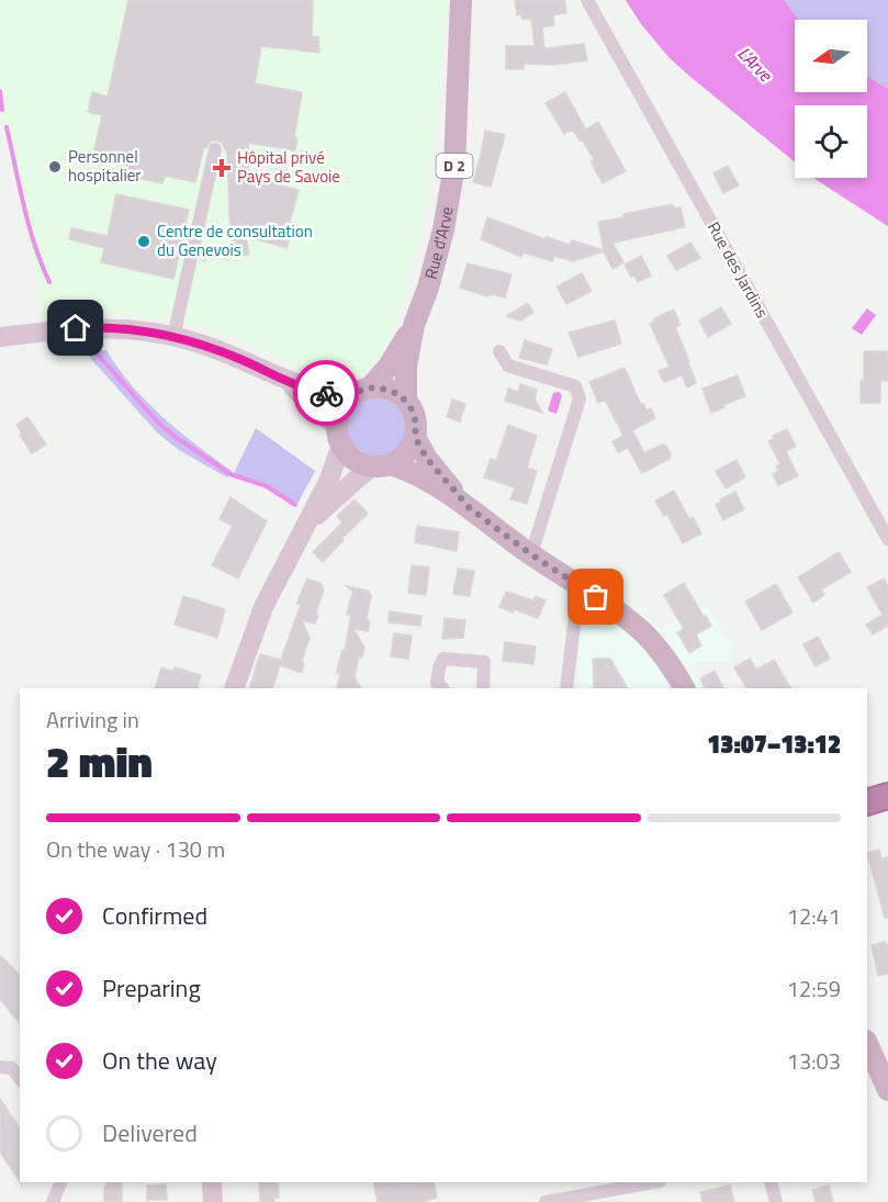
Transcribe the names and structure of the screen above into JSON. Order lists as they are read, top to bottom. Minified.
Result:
{"streets":{"main road":["D 2","Rue d'Arve"],"street":["Rue des Jardins"]},"water":["L'Arve"],"places":{"other":["Personnel hospitalier","Centre de consultation du Genevois"],"health":["Hôpital privé Pays de Savoie"]},"north":"left","page":{"heading":["2 min","Arriving in","13:07–13:12"],"bar":"On the way · 130 m","list":[["Confirmed","12:41"],["Preparing","12:59"],["On the way","13:03"],"Delivered"]}}
